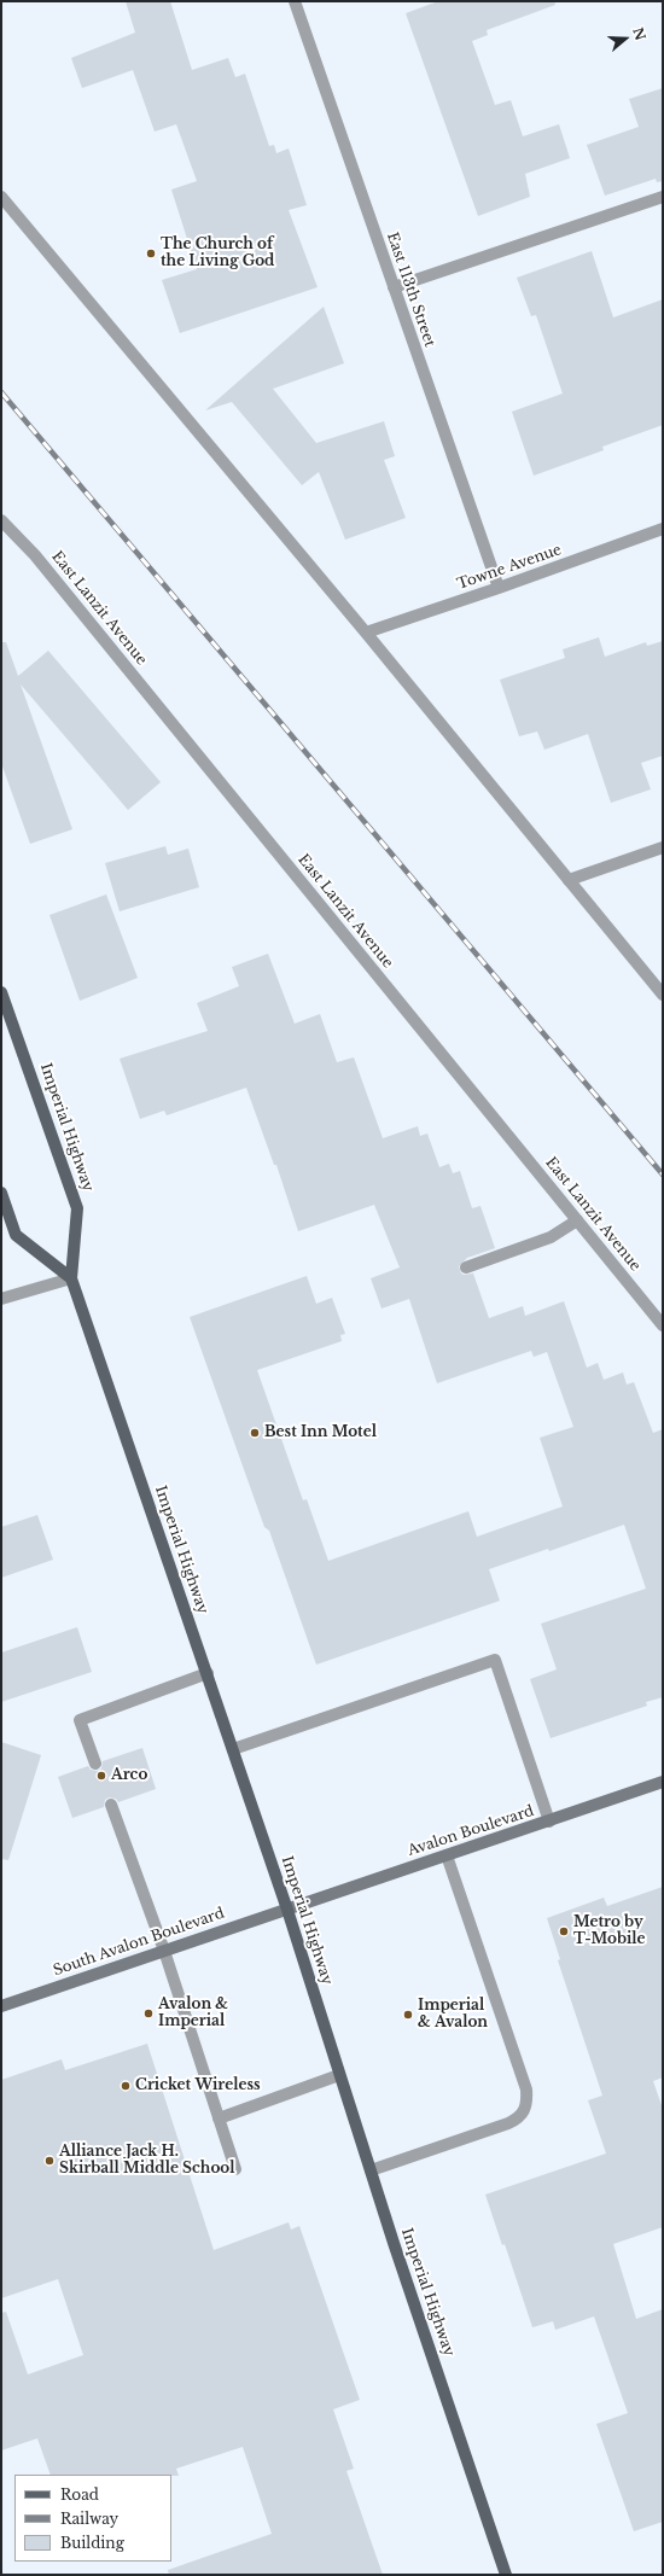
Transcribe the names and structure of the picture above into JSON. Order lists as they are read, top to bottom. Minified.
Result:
{"streets":{"main road":["Imperial Highway","Avalon Boulevard","South Avalon Boulevard"],"street":["East 113th Street","Towne Avenue","East Lanzit Avenue"]},"crossings":[["East 113th Street","Towne Avenue"],["Imperial Highway","Avalon Boulevard"],["Imperial Highway","South Avalon Boulevard"],["Avalon Boulevard","South Avalon Boulevard"]],"places":["The Church of the Living God","Best Inn Motel","Arco","Metro by T-Mobile","Avalon & Imperial","Imperial & Avalon","Cricket Wireless","Alliance Jack H. Skirball Middle School"],"legend":["Road","Railway","Building"],"north":"right"}
